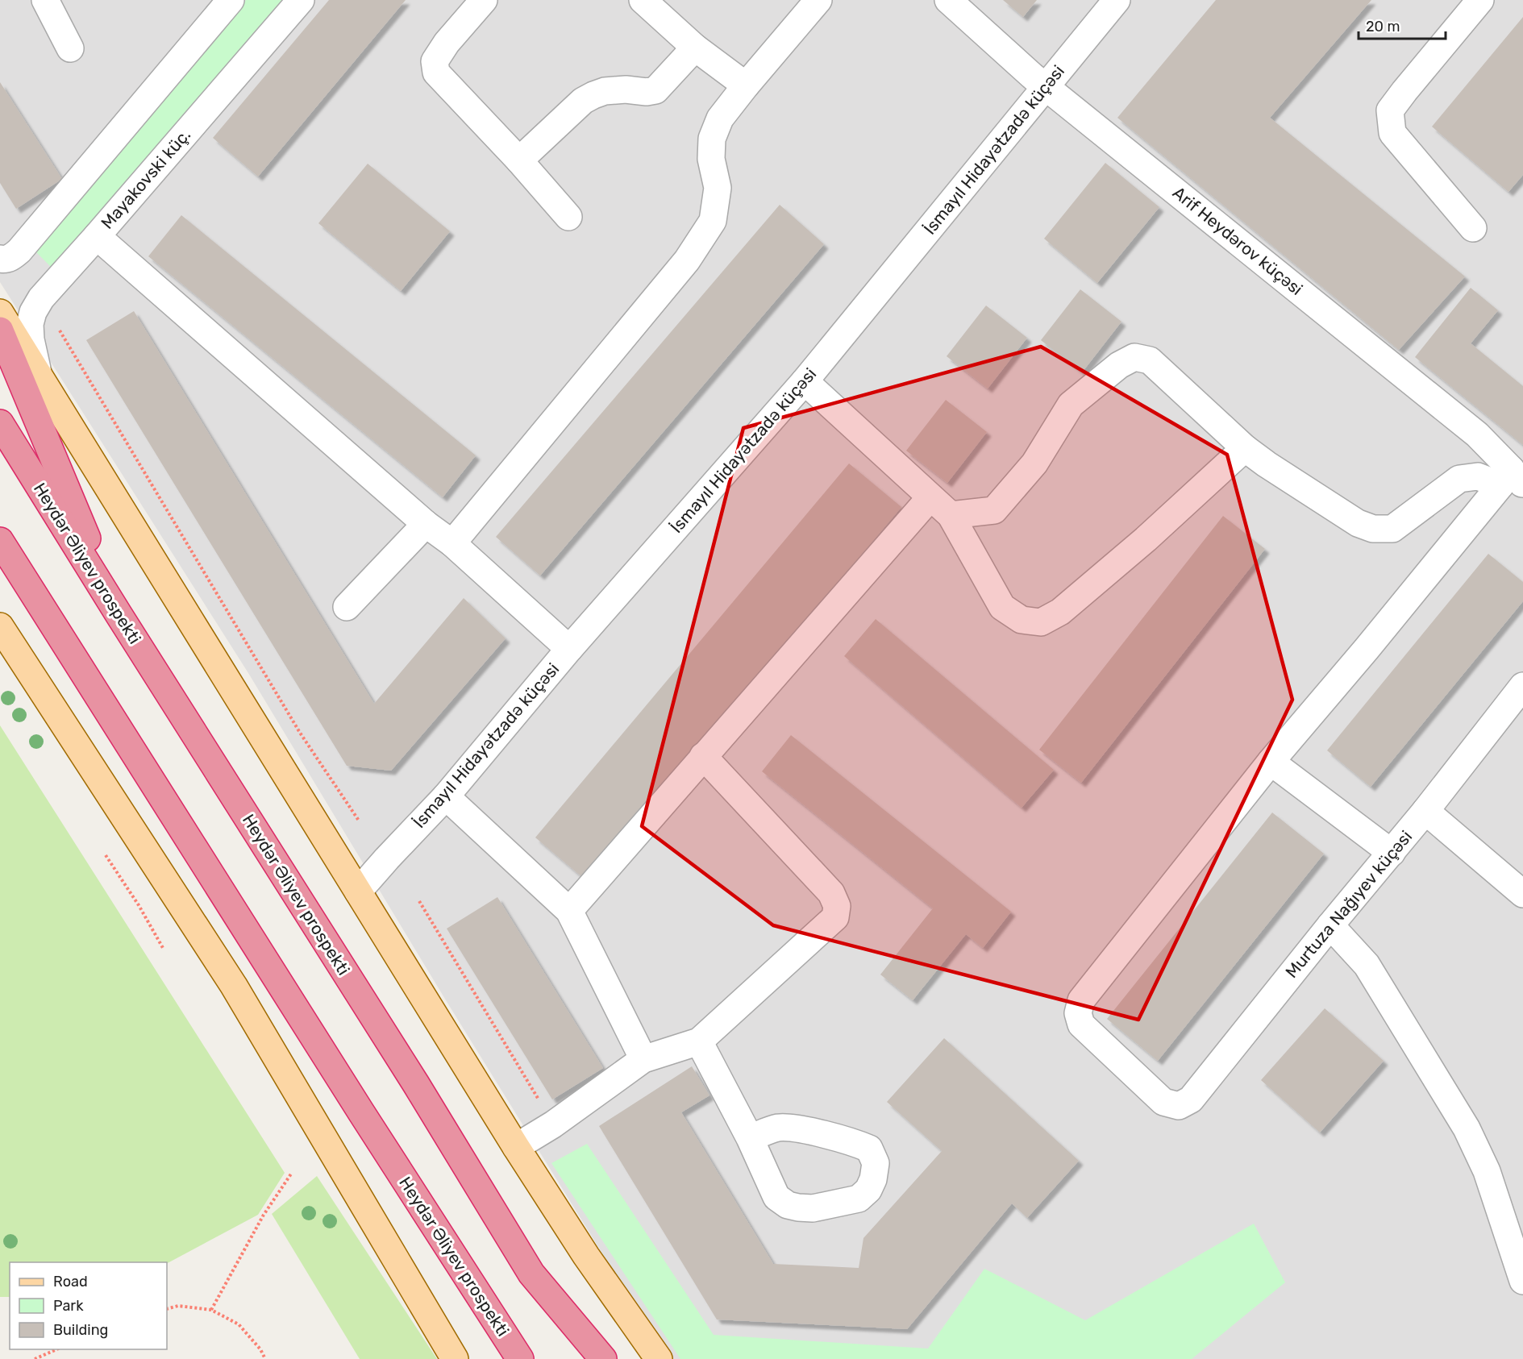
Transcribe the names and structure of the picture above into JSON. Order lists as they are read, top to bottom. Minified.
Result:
{"streets":{"highway":["Heydər Əliyev prospekti"],"street":["İsmayıl Hidayətzadə küçəsi","Mayakovski küç.","Arif Heydərov küçəsi","Murtuza Nağıyev küçəsi"]},"crossings":[["İsmayıl Hidayətzadə küçəsi","Arif Heydərov küçəsi"]],"legend":["Road","Park","Building"],"scale_bar":"20 m"}
